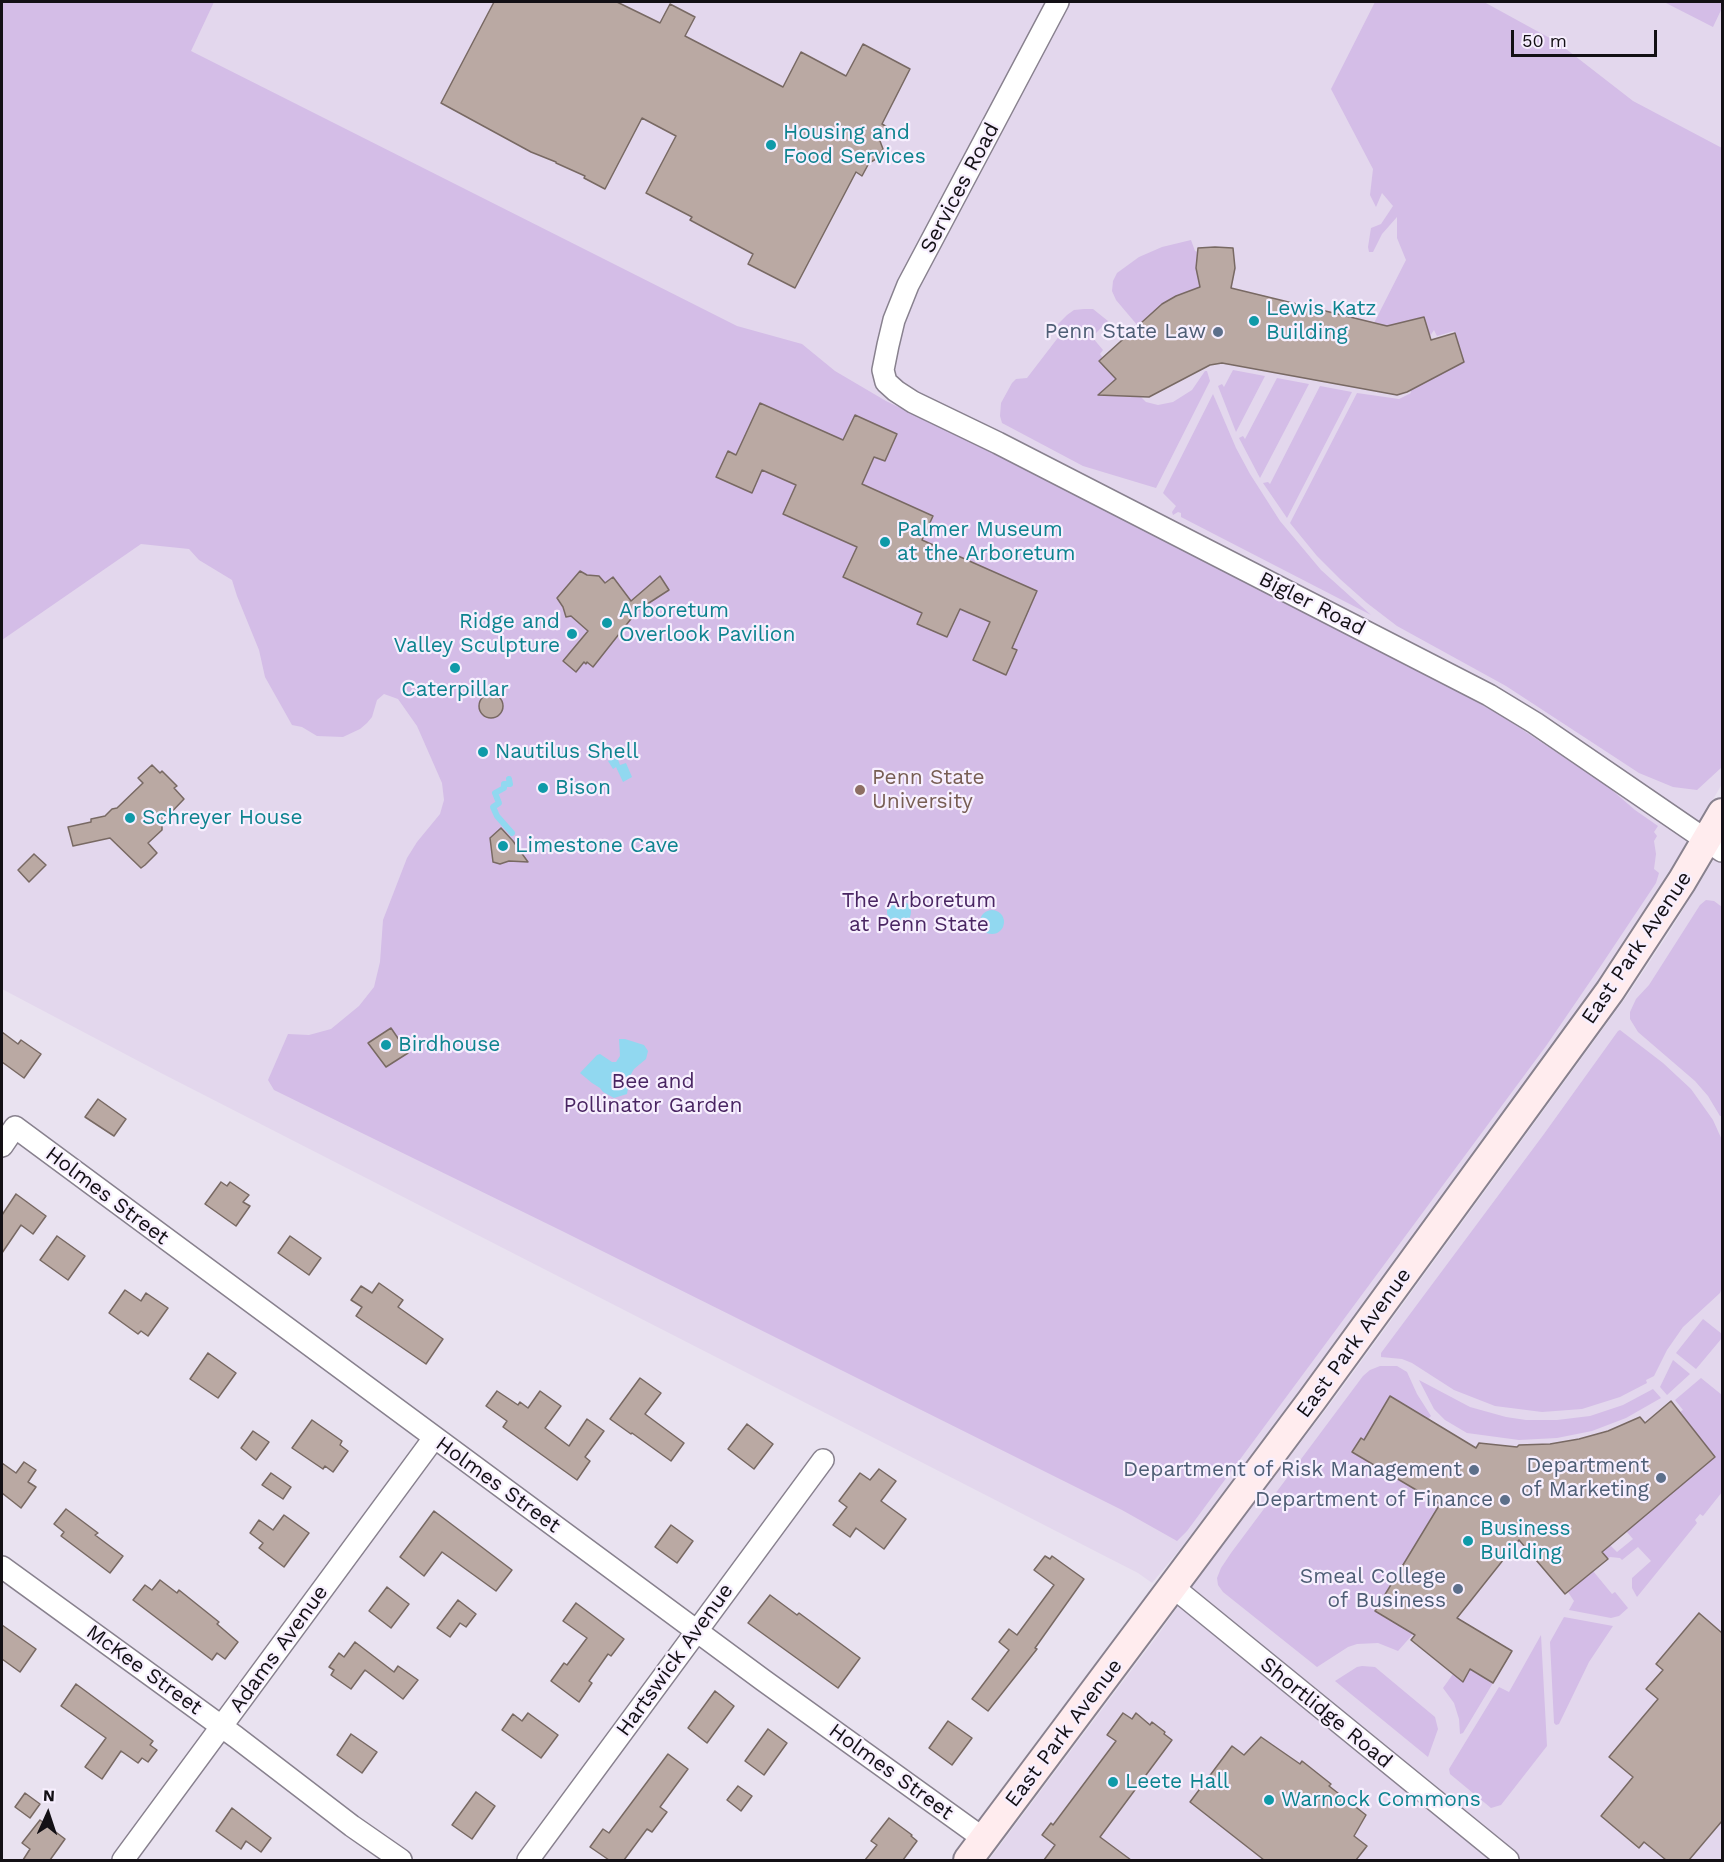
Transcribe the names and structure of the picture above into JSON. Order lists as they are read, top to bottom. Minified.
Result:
{"streets":{"main road":["East Park Avenue"],"street":["Services Road","Bigler Road","Holmes Street","Adams Avenue","Hartswick Avenue","McKee Street","Shortlidge Road"]},"crossings":[["Services Road","Bigler Road"],["Bigler Road","East Park Avenue"],["East Park Avenue","Holmes Street"],["East Park Avenue","Shortlidge Road"],["Holmes Street","Adams Avenue"],["Holmes Street","Hartswick Avenue"],["Adams Avenue","McKee Street"]],"parks":["The Arboretum at Penn State","Bee and Pollinator Garden"],"places":["Housing and Food Services","Lewis Katz Building","Penn State Law","Palmer Museum at the Arboretum","Arboretum Overlook Pavilion","Ridge and Valley Sculpture","Caterpillar","Nautilus Shell","Bison","Penn State University","Schreyer House","Limestone Cave","Birdhouse","Department of Risk Management","Department of Marketing","Department of Finance","Business Building","Smeal College of Business","Leete Hall","Warnock Commons"],"scale_bar":"50 m","north":"top"}
